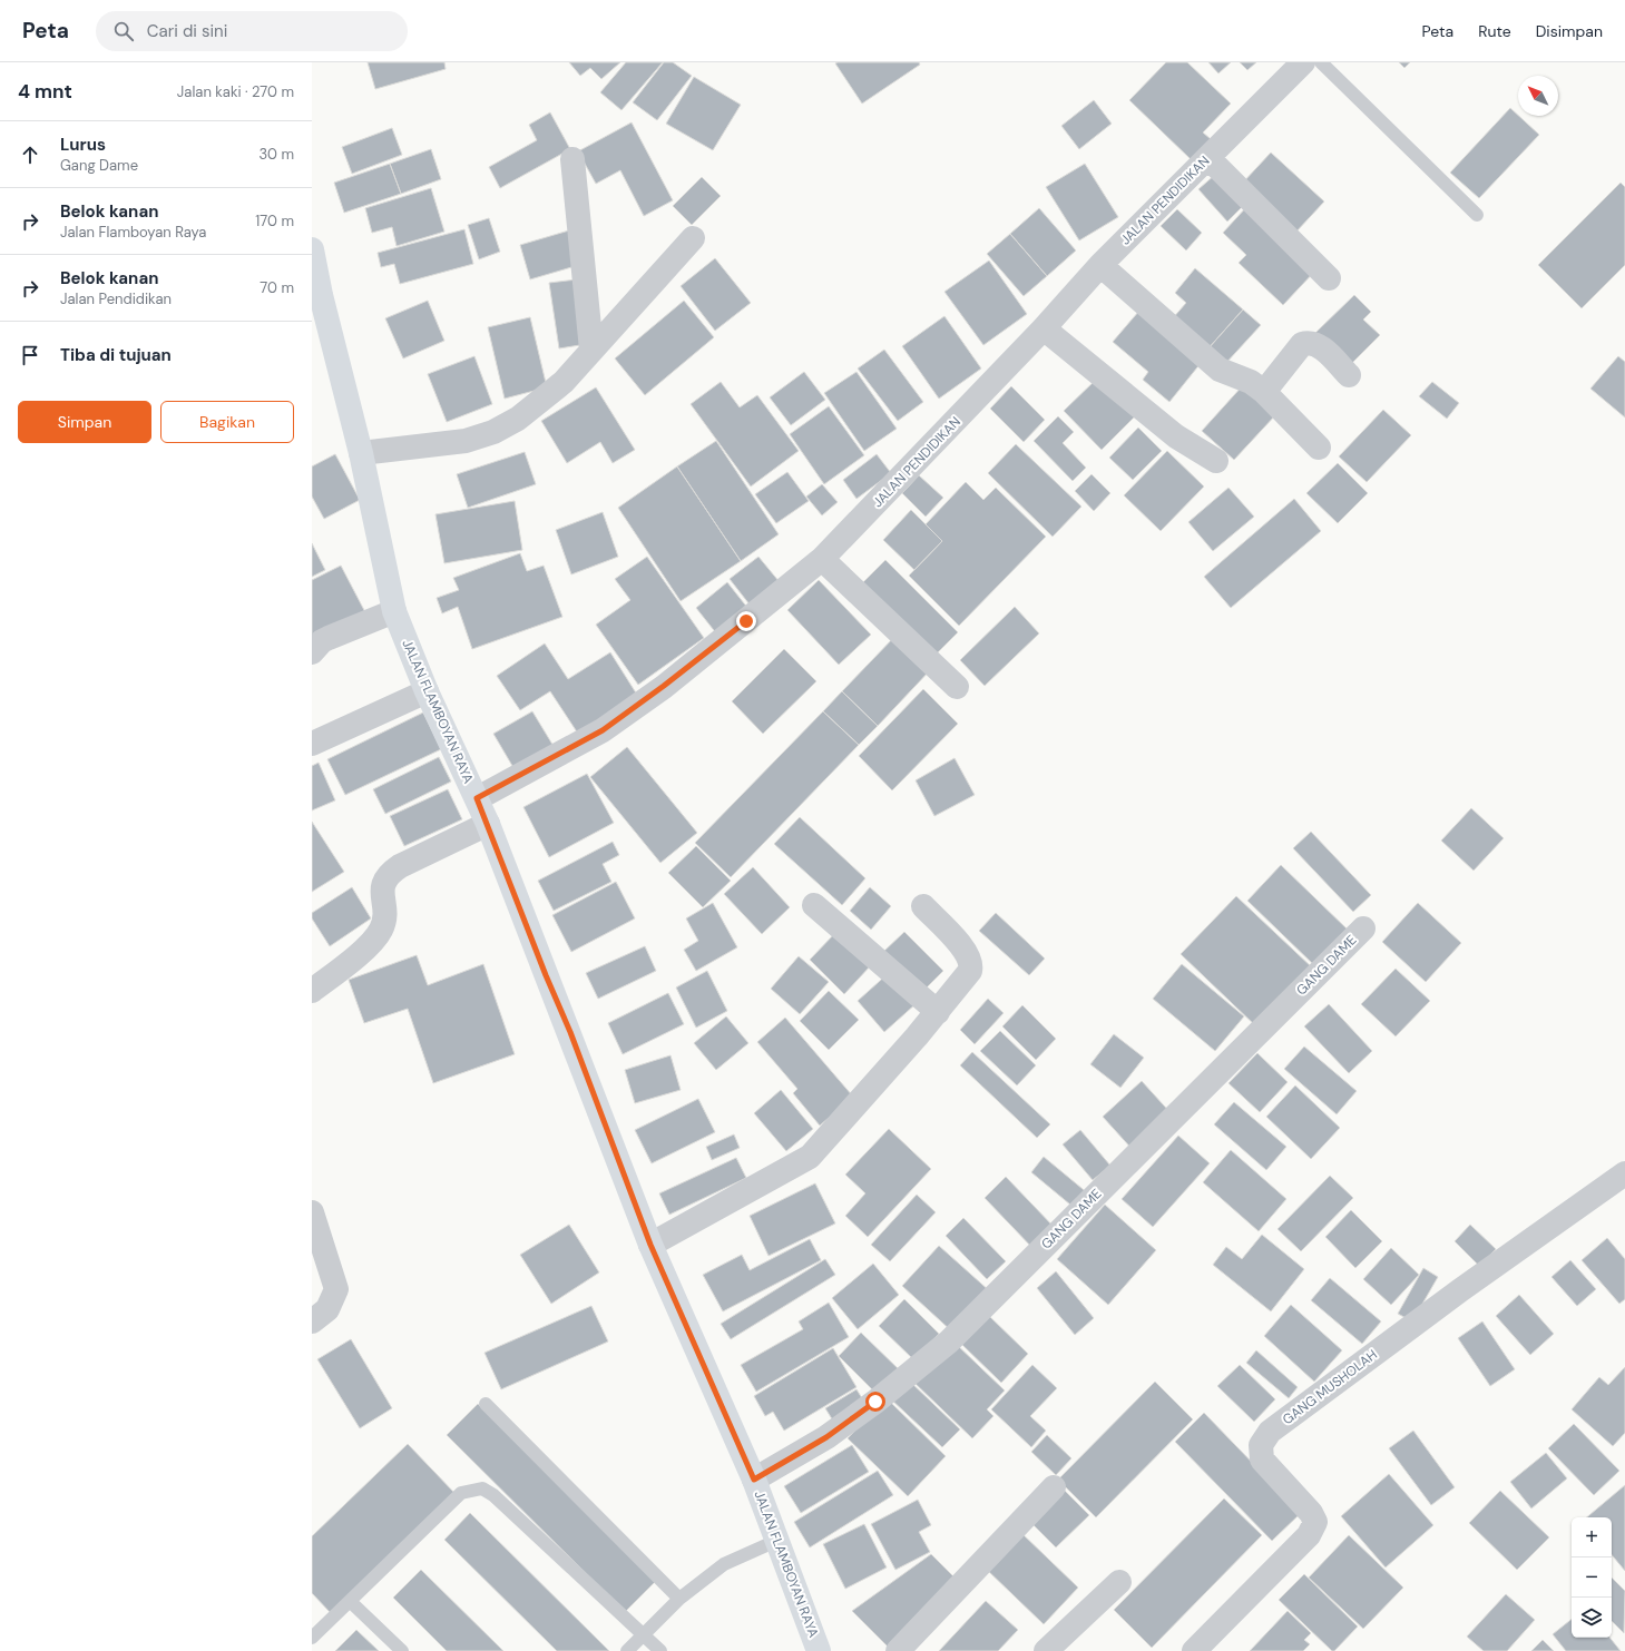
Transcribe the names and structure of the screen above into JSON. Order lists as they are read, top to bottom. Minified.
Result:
{"streets":{"main road":["JALAN FLAMBOYAN RAYA"],"street":["JALAN PENDIDIKAN","GANG DAME","GANG MUSHOLAH"]},"crossings":[["JALAN PENDIDIKAN","JALAN FLAMBOYAN RAYA"],["JALAN FLAMBOYAN RAYA","GANG DAME"]],"north":"top left","page":{"header":"Peta","search":"Cari di sini","nav":["Peta","Rute","Disimpan"],"heading":["4 mnt","Jalan kaki · 270 m"],"list":[["Lurus","Gang Dame","30 m"],["Belok kanan","Jalan Flamboyan Raya","170 m"],["Belok kanan","Jalan Pendidikan","70 m"],"Tiba di tujuan"],"buttons":["Simpan","Bagikan"],"map_buttons":["+","−"]}}
